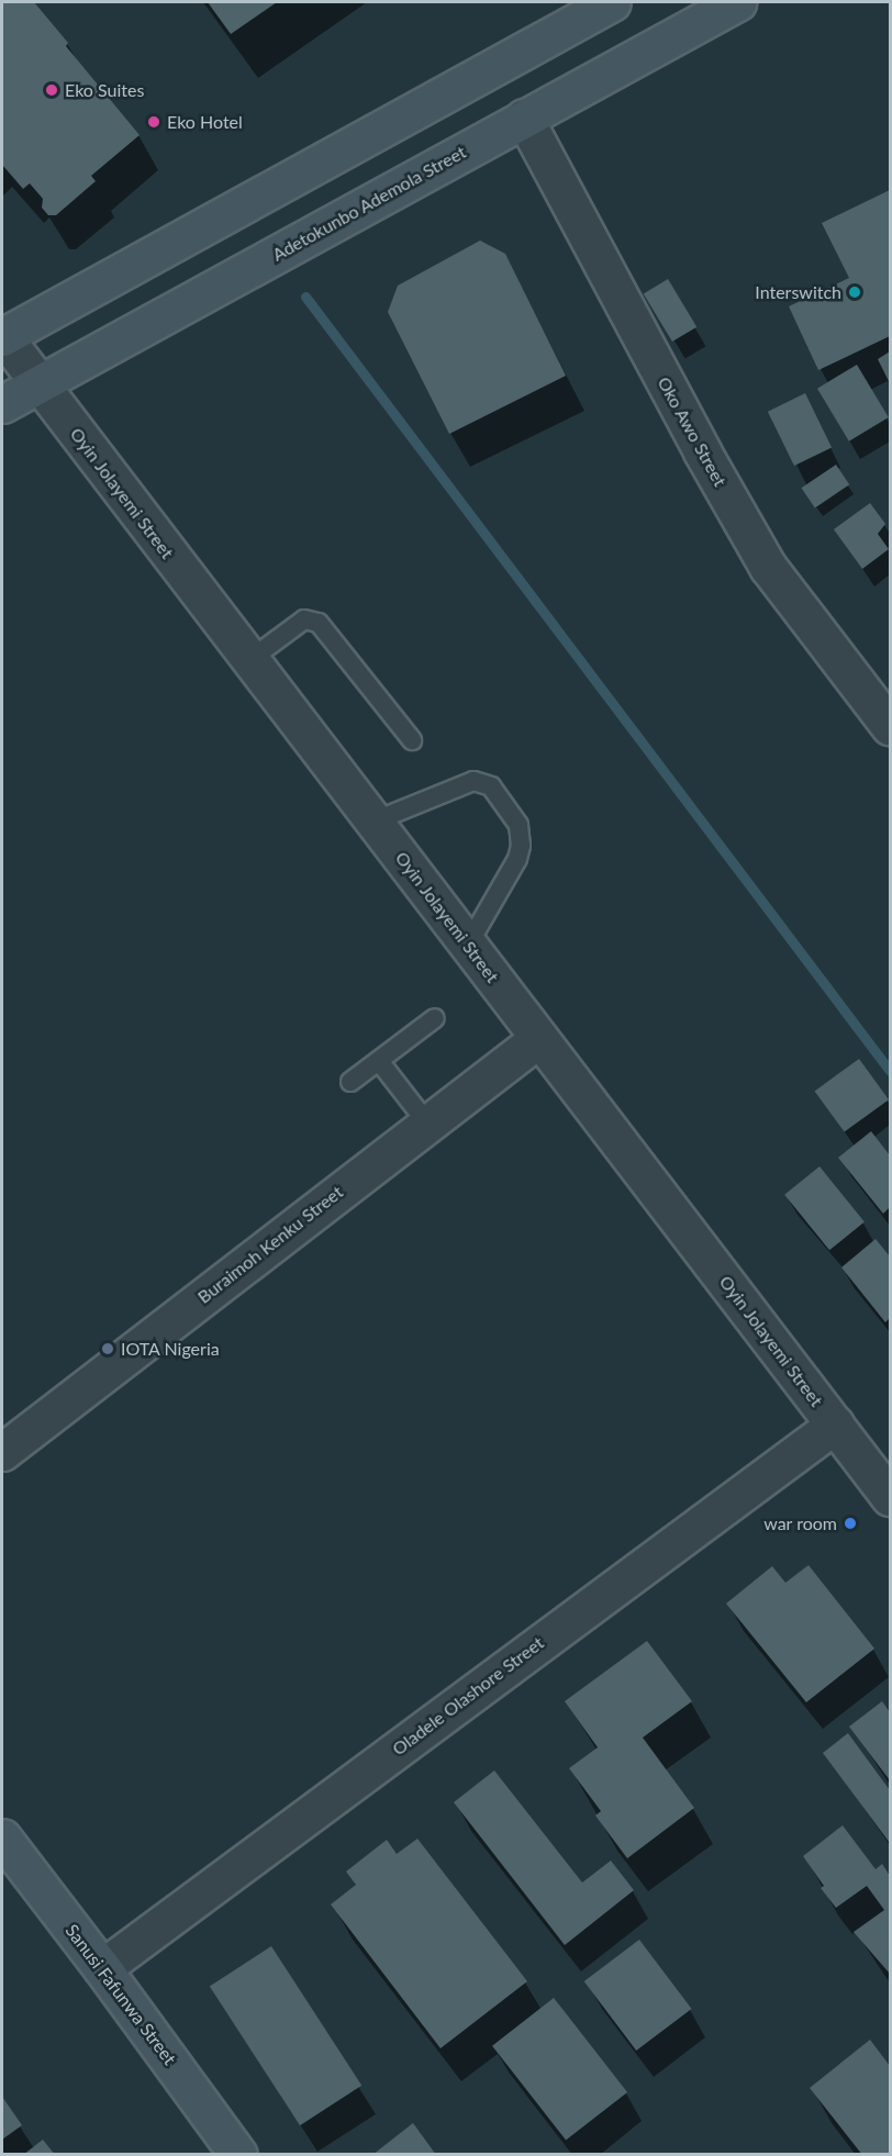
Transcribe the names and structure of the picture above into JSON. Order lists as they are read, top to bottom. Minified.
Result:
{"streets":{"main road":["Adetokunbo Ademola Street","Sanusi Fafunwa Street"],"street":["Oko Awo Street","Oyin Jolayemi Street","Buraimoh Kenku Street","Oladele Olashore Street"]},"crossings":[["Adetokunbo Ademola Street","Oko Awo Street"],["Adetokunbo Ademola Street","Oyin Jolayemi Street"],["Oyin Jolayemi Street","Buraimoh Kenku Street"],["Oyin Jolayemi Street","Oladele Olashore Street"],["Oladele Olashore Street","Sanusi Fafunwa Street"]],"places":["Eko Suites","Eko Hotel","Interswitch","IOTA Nigeria","war room"]}
